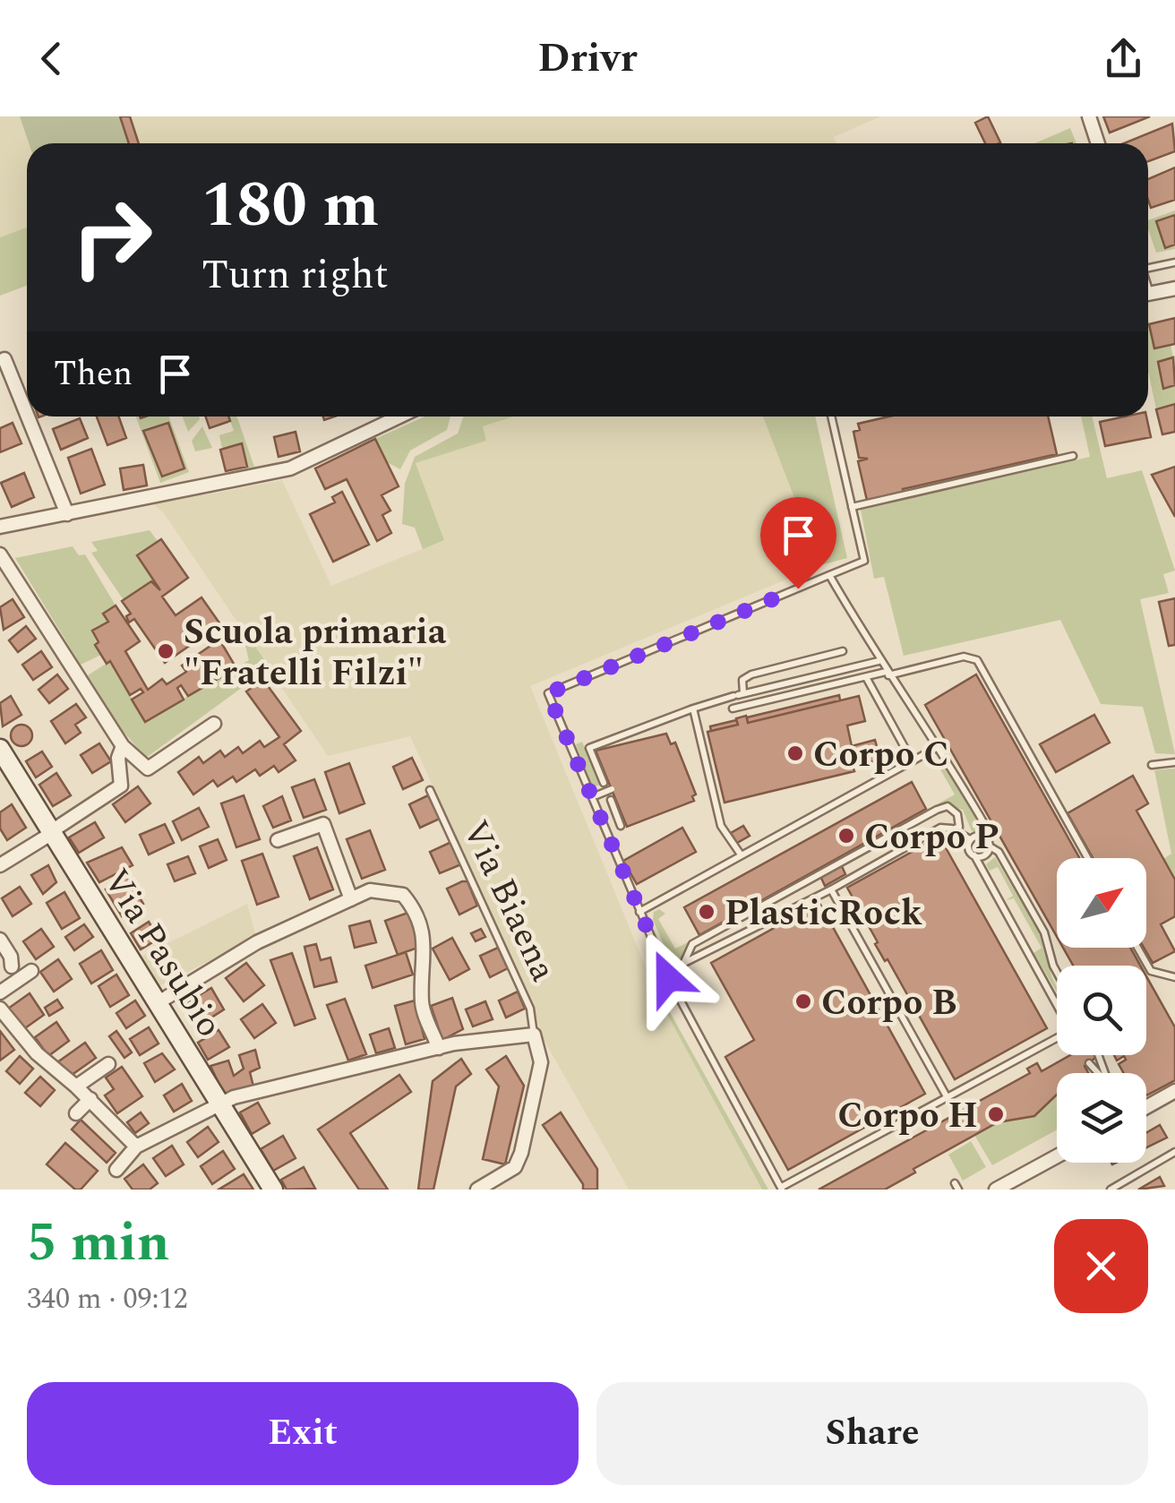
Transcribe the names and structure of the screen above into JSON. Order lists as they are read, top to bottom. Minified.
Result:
{"streets":{"street":["Via Pasubio"],"lane":["Via Biaena"]},"places":["Scuola primaria \"Fratelli Filzi\"","Corpo C","Corpo P","PlasticRock","Corpo B","Corpo H"],"north":"top right","page":{"header":"Drivr","turn":["180 m","Turn right"],"then":"Then","heading":["5 min","340 m · 09:12"],"buttons":["Exit","Share"]}}
